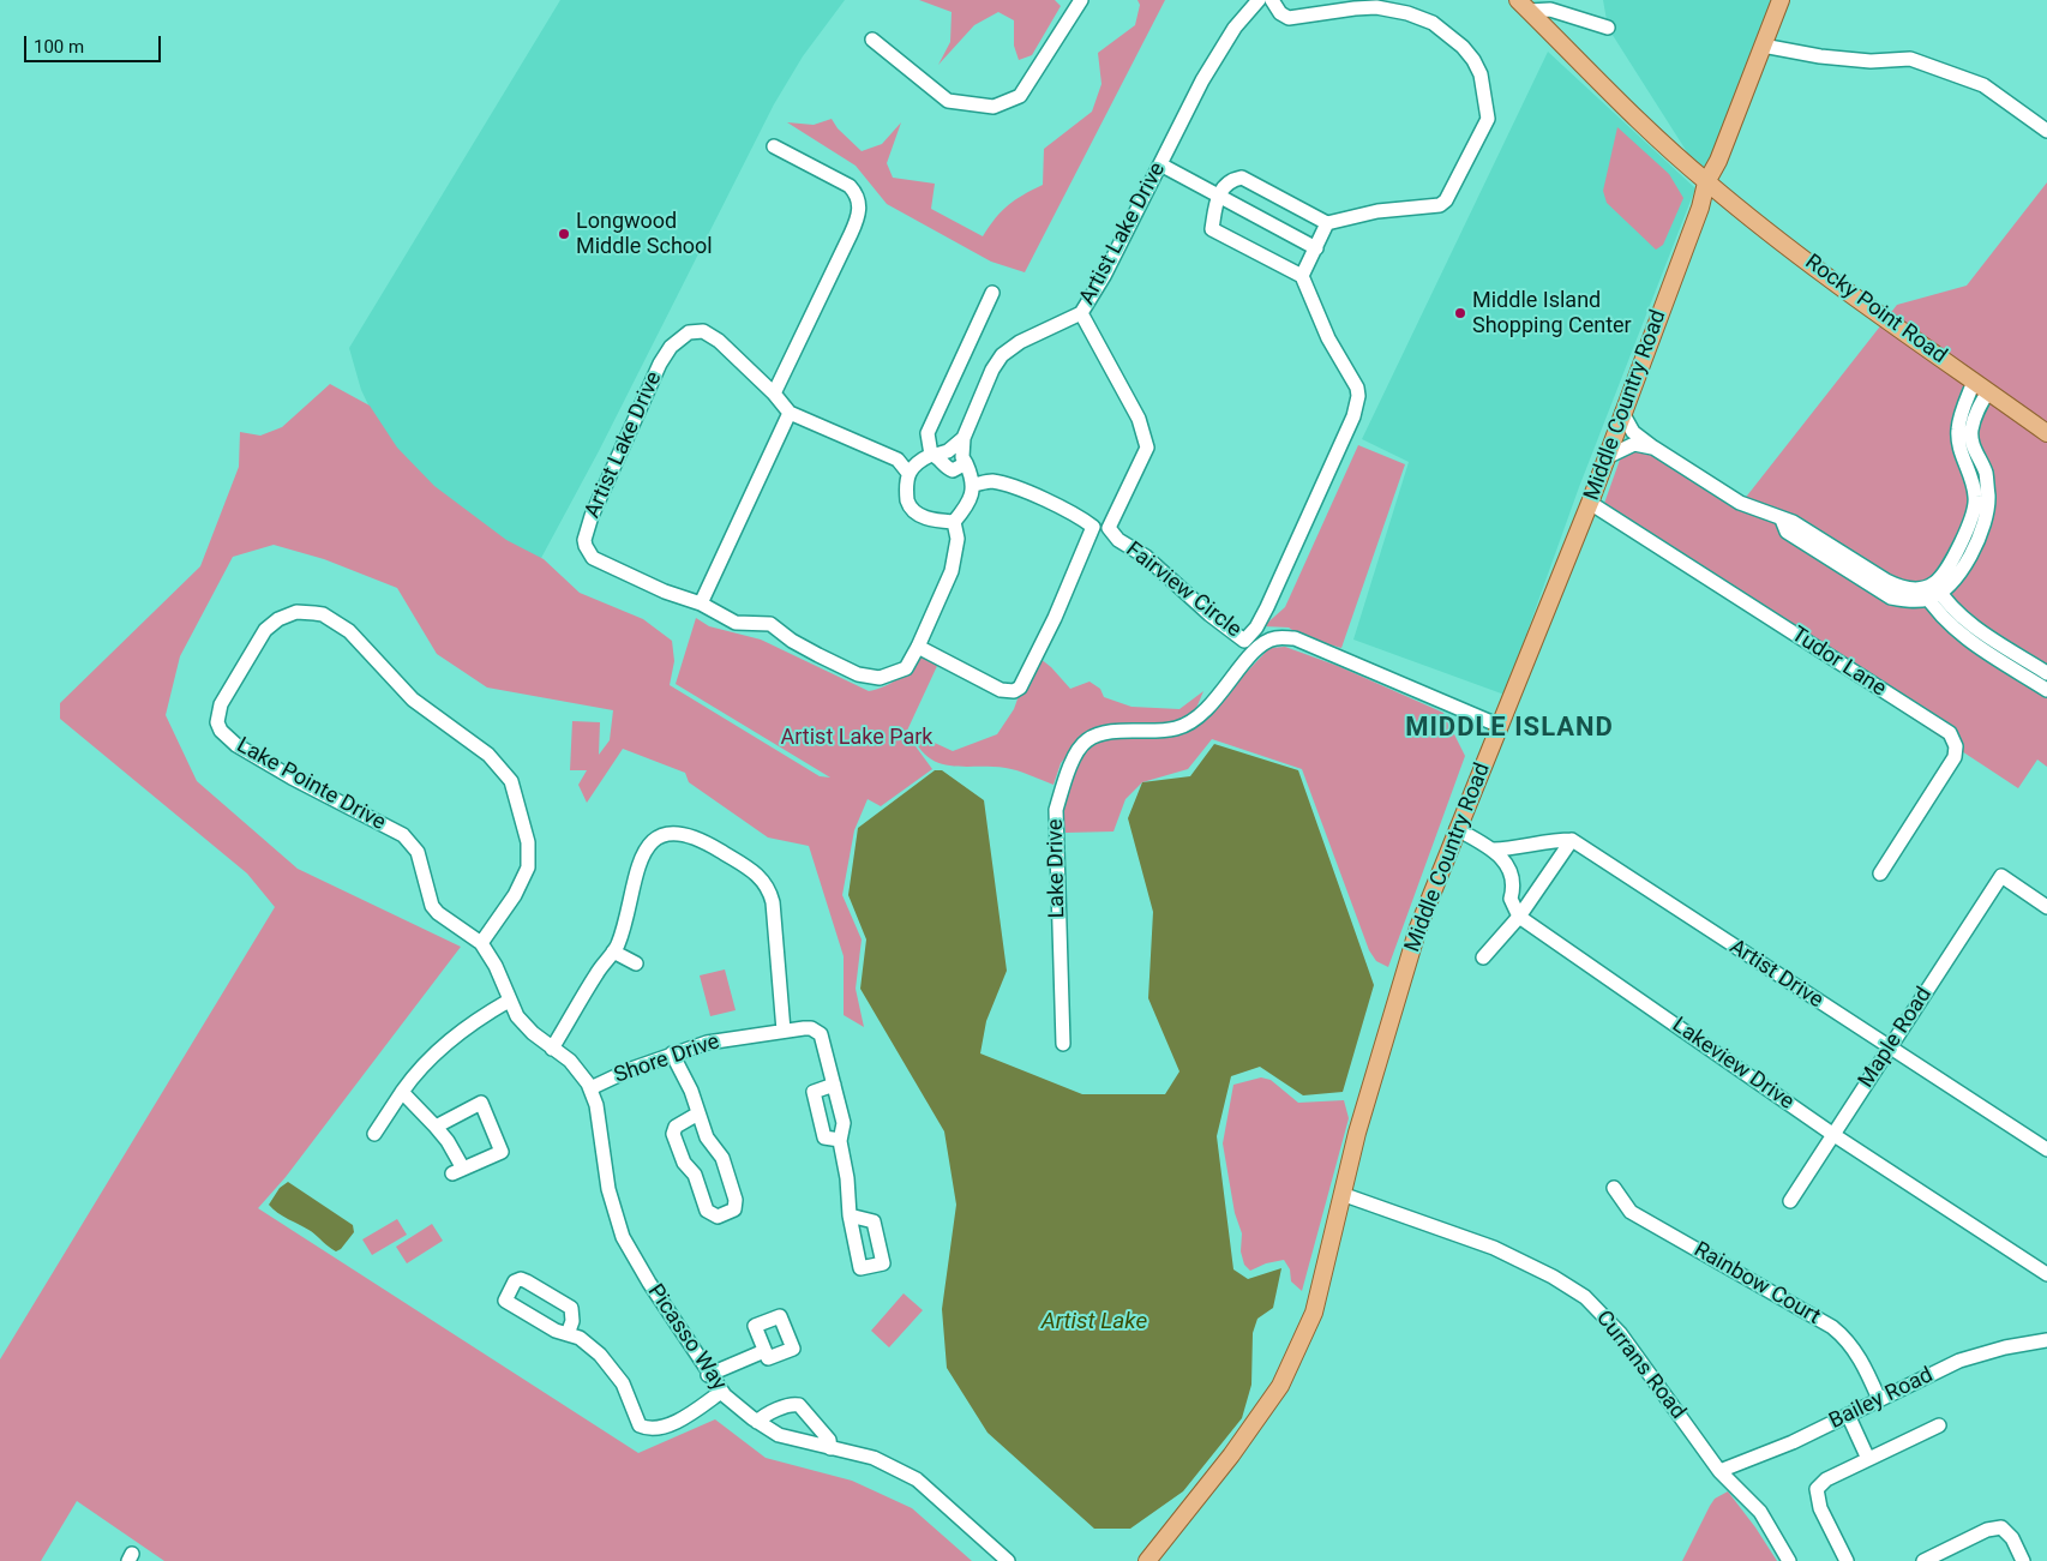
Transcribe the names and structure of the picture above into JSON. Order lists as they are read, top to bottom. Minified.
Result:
{"streets":{"main road":["Rocky Point Road","Middle Country Road"],"street":["Artist Lake Drive","Fairview Circle","Tudor Lane","Lake Pointe Drive","Lake Drive","Artist Drive","Maple Road","Shore Drive","Lakeview Drive","Rainbow Court","Picasso Way","Currans Road","Bailey Road"]},"crossings":[["Artist Lake Drive","Fairview Circle"],["Rocky Point Road","Middle Country Road"],["Middle Country Road","Tudor Lane"],["Middle Country Road","Lake Drive"],["Middle Country Road","Currans Road"],["Lake Pointe Drive","Picasso Way"],["Artist Drive","Maple Road"],["Maple Road","Lakeview Drive"],["Shore Drive","Picasso Way"],["Rainbow Court","Bailey Road"],["Currans Road","Bailey Road"]],"districts":["MIDDLE ISLAND"],"water":["Artist Lake"],"parks":["Artist Lake Park"],"places":["Longwood Middle School","Middle Island Shopping Center"],"scale_bar":"100 m"}
